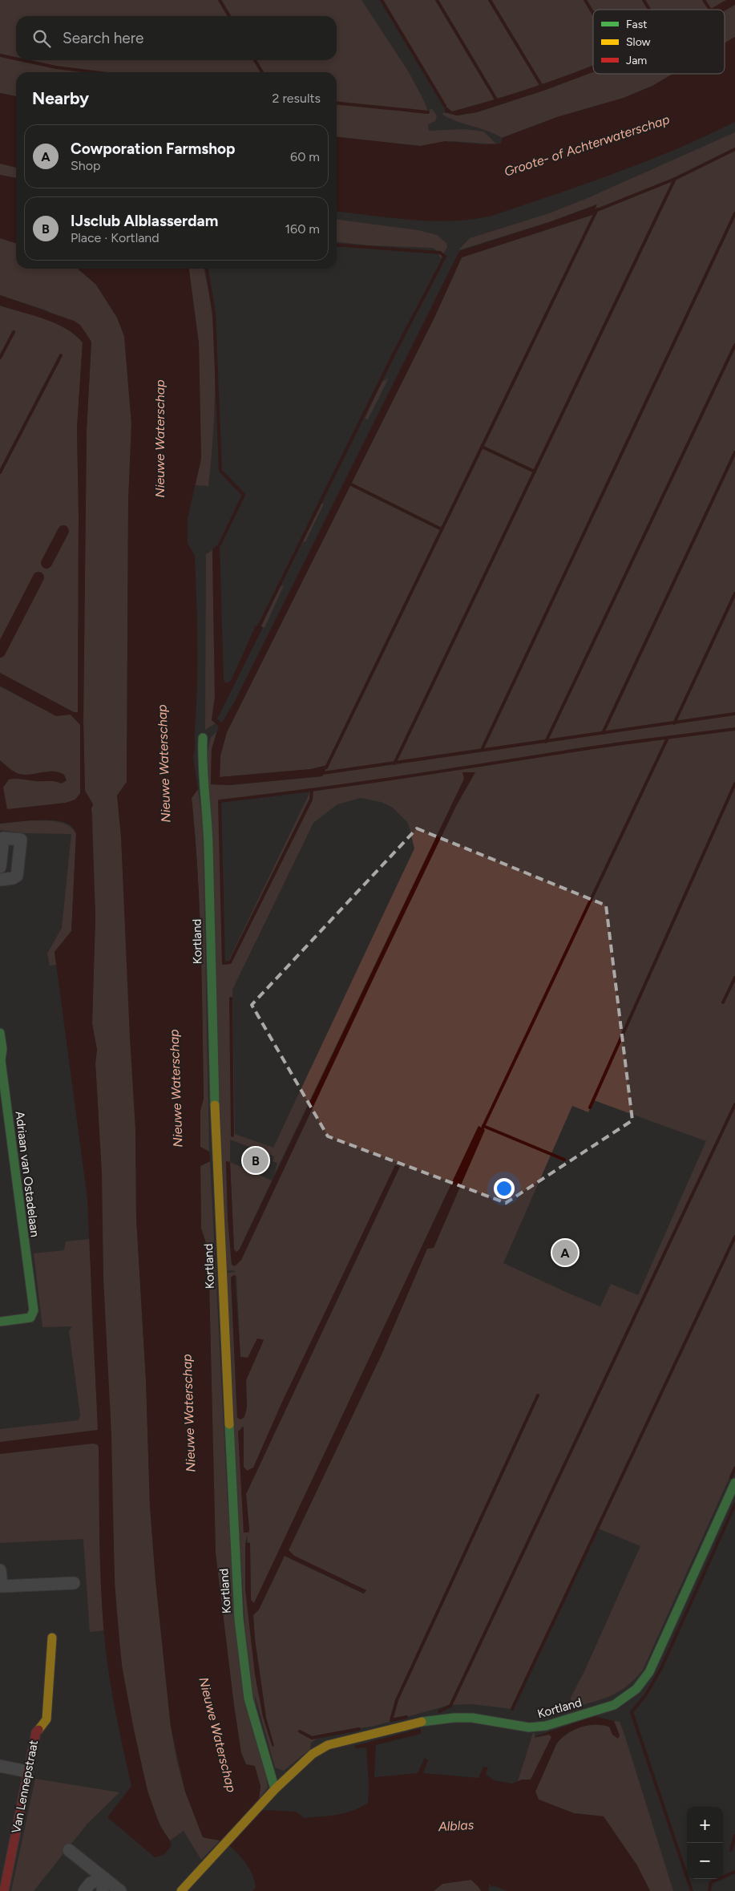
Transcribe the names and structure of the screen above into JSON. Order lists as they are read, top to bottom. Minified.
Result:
{"streets":{"street":["Kortland","Adriaan van Ostadelaan","Van Lennepstraat"]},"water":["Groote- of Achterwaterschap","Nieuwe Waterschap","Alblas"],"legend":["Fast","Slow","Jam"],"page":{"search":"Search here","heading":["Nearby","2 results"],"list":[{"mark":"A","name":"Cowporation Farmshop","note":"Shop","value":"60 m"},{"mark":"B","name":"IJsclub Alblasserdam","note":"Place · Kortland","value":"160 m"}],"pins":["B","A"],"map_buttons":["+","−"]}}
